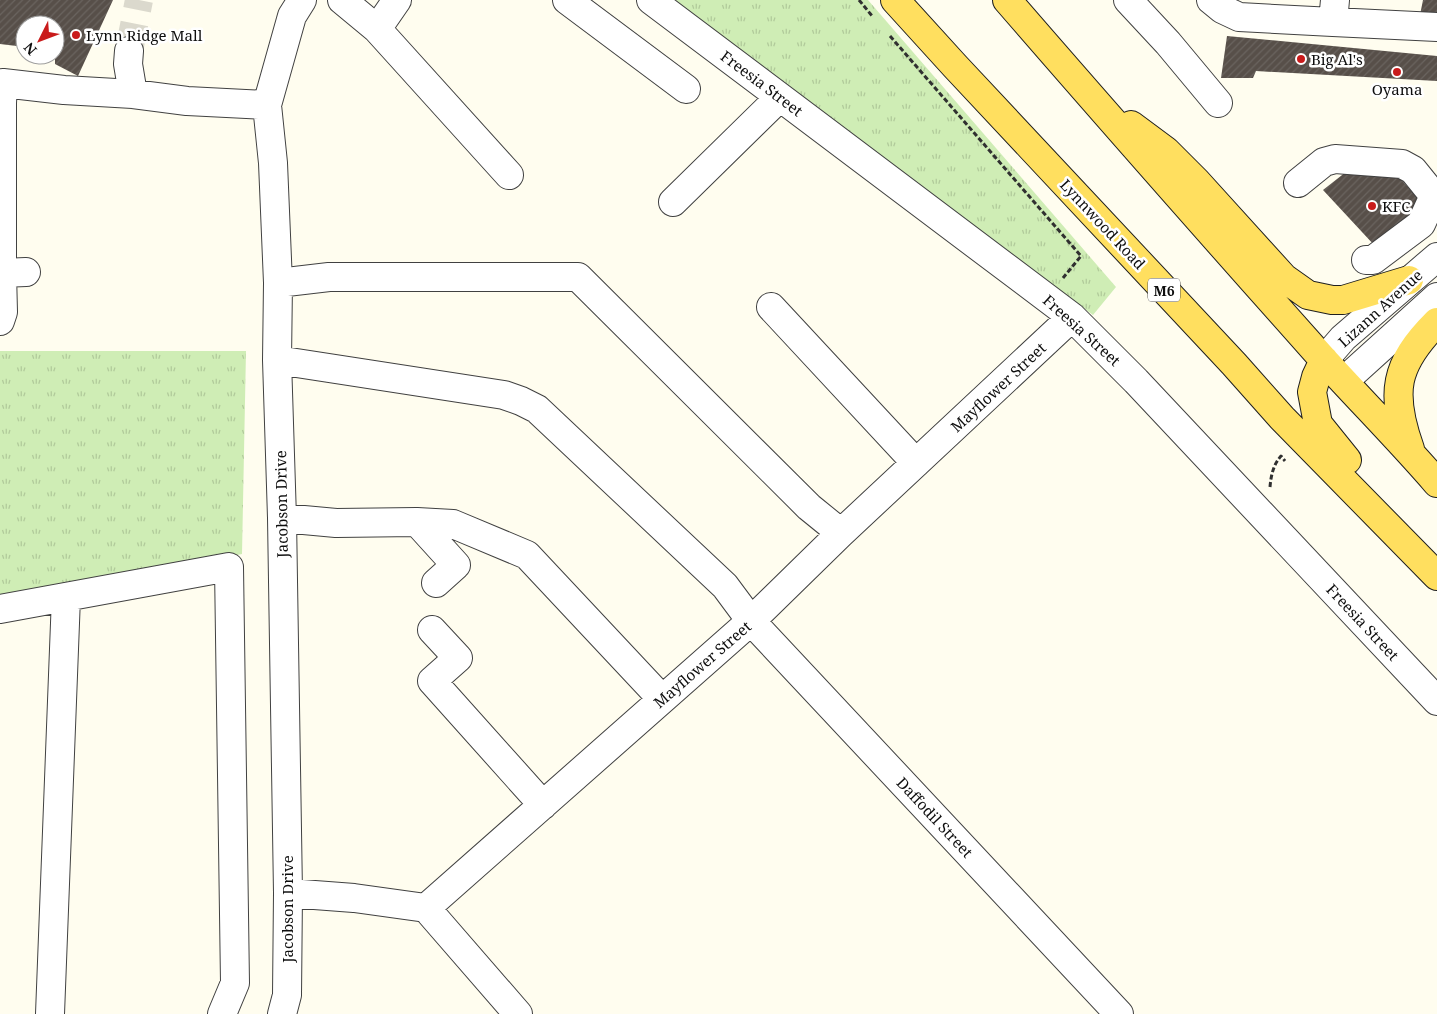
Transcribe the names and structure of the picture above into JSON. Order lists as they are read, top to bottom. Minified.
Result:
{"streets":{"main road":["Lynnwood Road","M6"],"street":["Freesia Street","Lizann Avenue","Mayflower Street","Jacobson Drive","Daffodil Street"]},"crossings":[["Freesia Street","Mayflower Street"],["Mayflower Street","Daffodil Street"],["Jacobson Drive","Daffodil Street"]],"places":["Lynn Ridge Mall","Big Al's","Oyama","KFC"],"north":"bottom left"}
